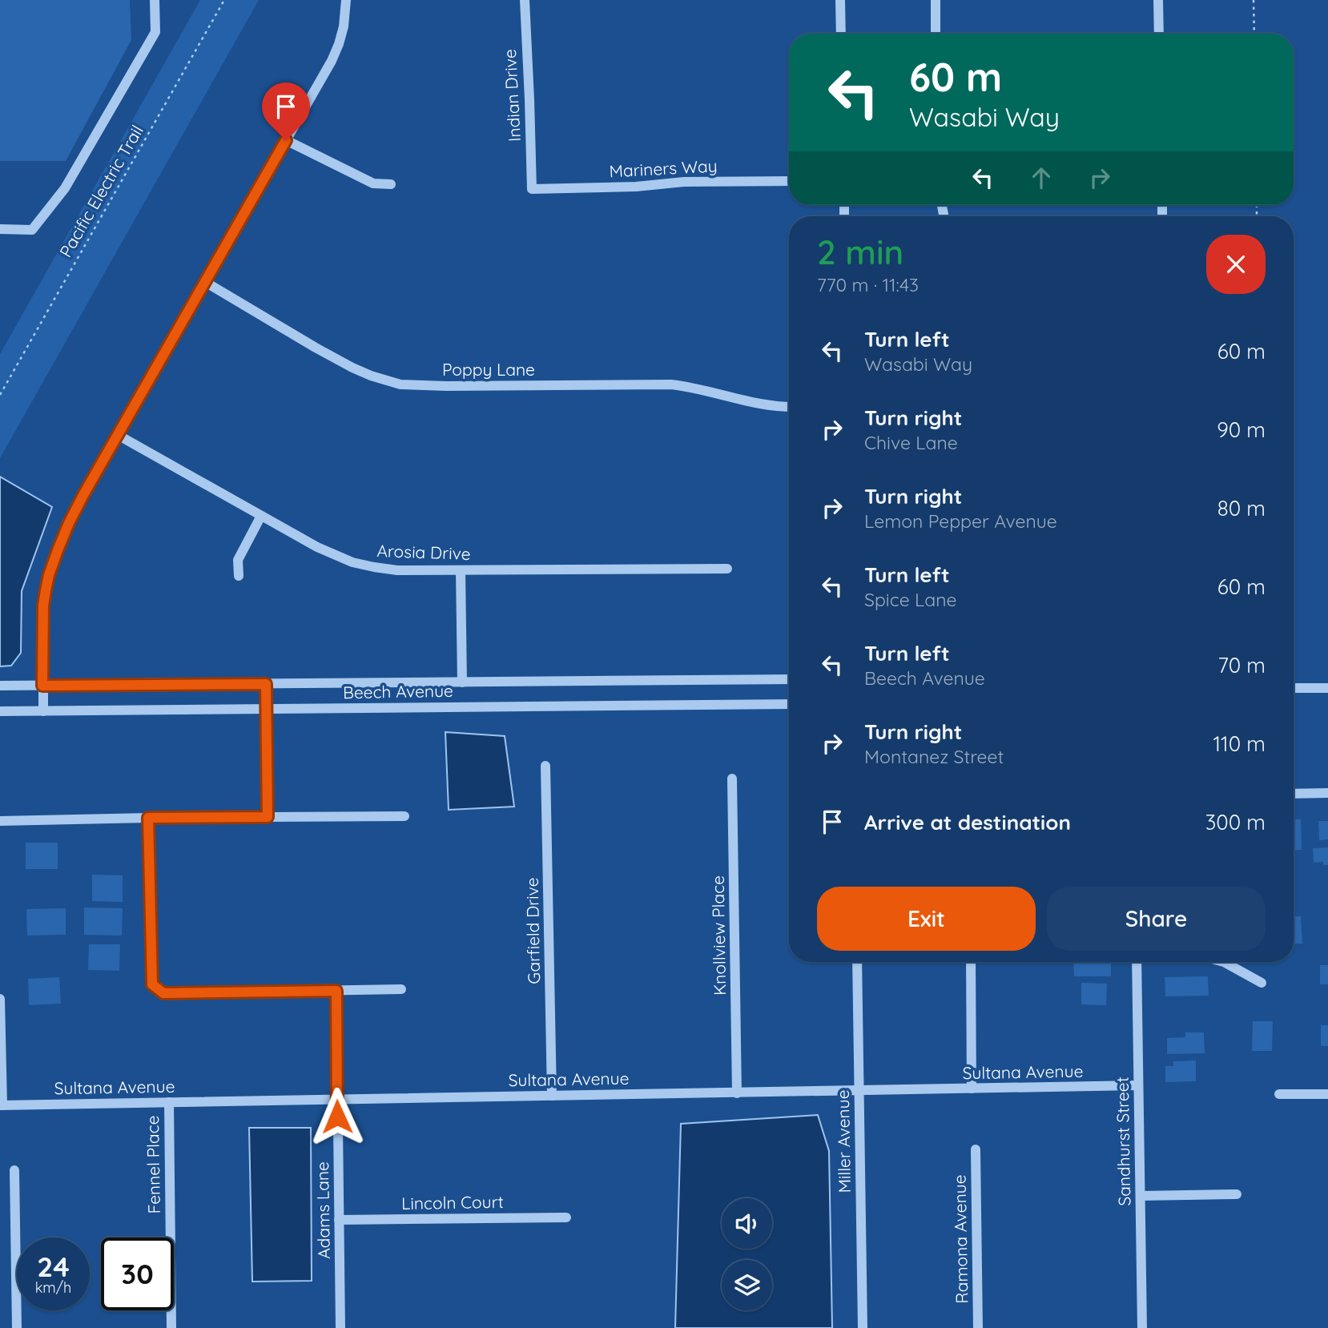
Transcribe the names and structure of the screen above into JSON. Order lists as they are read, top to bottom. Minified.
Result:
{"streets":{"street":["Indian Drive","Mariners Way","Poppy Lane","Arosia Drive","Beech Avenue","Garfield Drive","Knollview Place","Sultana Avenue","Miller Avenue","Sandhurst Street","Fennel Place","Lincoln Court","Adams Lane","Ramona Avenue"],"path":["Pacific Electric Trail"]},"crossings":[["Indian Drive","Mariners Way"],["Garfield Drive","Sultana Avenue"],["Knollview Place","Sultana Avenue"],["Sultana Avenue","Miller Avenue"],["Sultana Avenue","Sandhurst Street"],["Sultana Avenue","Fennel Place"],["Sultana Avenue","Adams Lane"],["Lincoln Court","Adams Lane"]],"page":{"turn":["60 m","Wasabi Way"],"heading":["2 min","770 m · 11:43"],"list":[{"name":"Turn left","note":"Wasabi Way","value":"60 m"},{"name":"Turn right","note":"Chive Lane","value":"90 m"},{"name":"Turn right","note":"Lemon Pepper Avenue","value":"80 m"},{"name":"Turn left","note":"Spice Lane","value":"60 m"},{"name":"Turn left","note":"Beech Avenue","value":"70 m"},{"name":"Turn right","note":"Montanez Street","value":"110 m"},{"name":"Arrive at destination","value":"300 m"}],"buttons":["Exit","Share"],"speed":"24 km/h","limit":"30"}}
